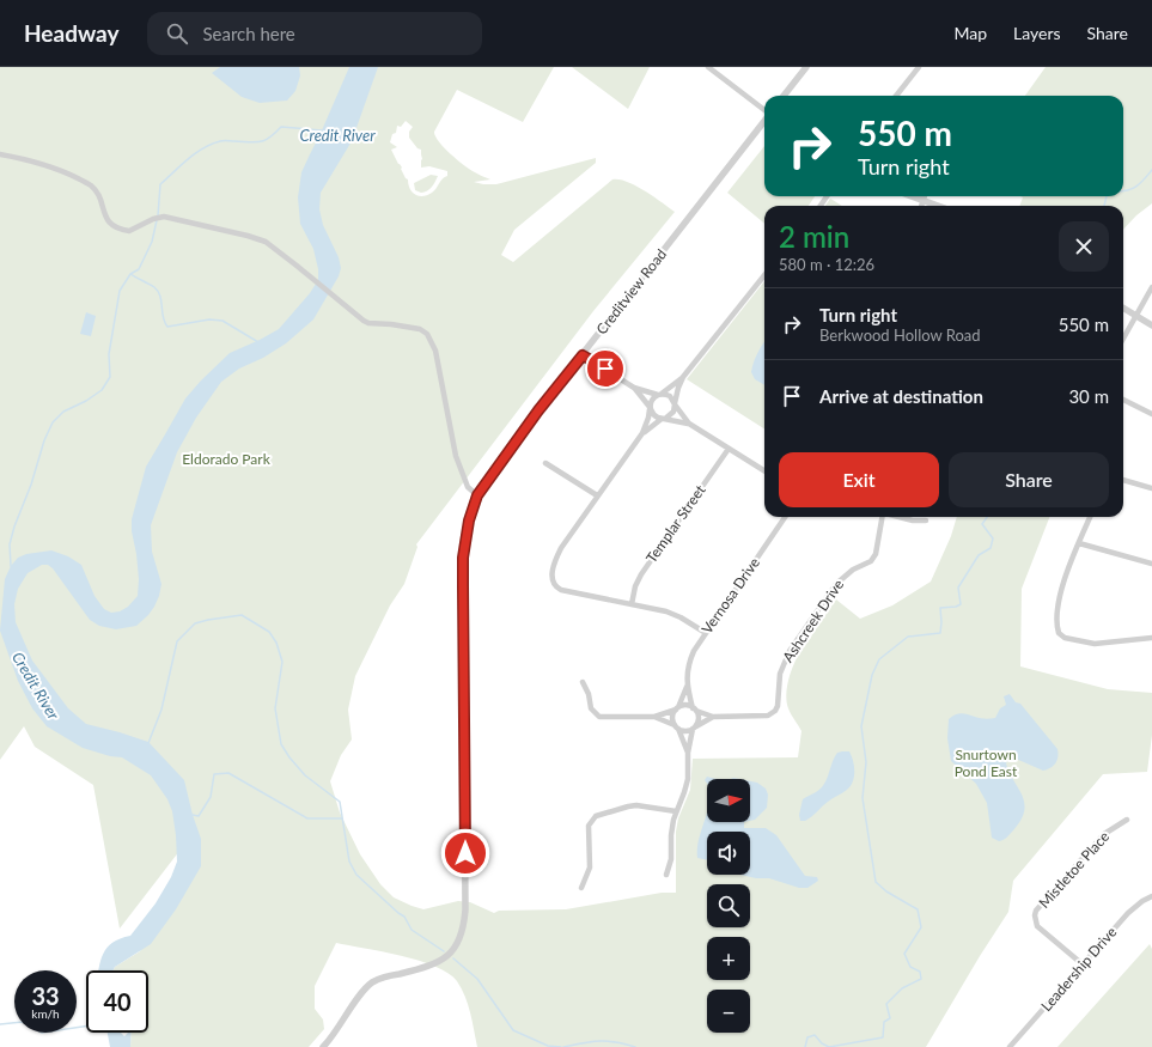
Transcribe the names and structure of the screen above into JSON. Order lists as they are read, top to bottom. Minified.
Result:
{"streets":{"street":["Creditview Road","Templar Street","Vernosa Drive","Ashcreek Drive","Mistletoe Place","Leadership Drive"]},"crossings":[["Vernosa Drive","Ashcreek Drive"],["Mistletoe Place","Leadership Drive"]],"water":["Credit River"],"parks":["Eldorado Park","Snurtown Pond East"],"north":"right","page":{"header":"Headway","search":"Search here","nav":["Map","Layers","Share"],"turn":["550 m","Turn right"],"heading":["2 min","580 m · 12:26"],"list":[{"name":"Turn right","note":"Berkwood Hollow Road","value":"550 m"},{"name":"Arrive at destination","value":"30 m"}],"buttons":["Exit","Share"],"map_buttons":["+","−"],"speed":"33 km/h","limit":"40"}}
